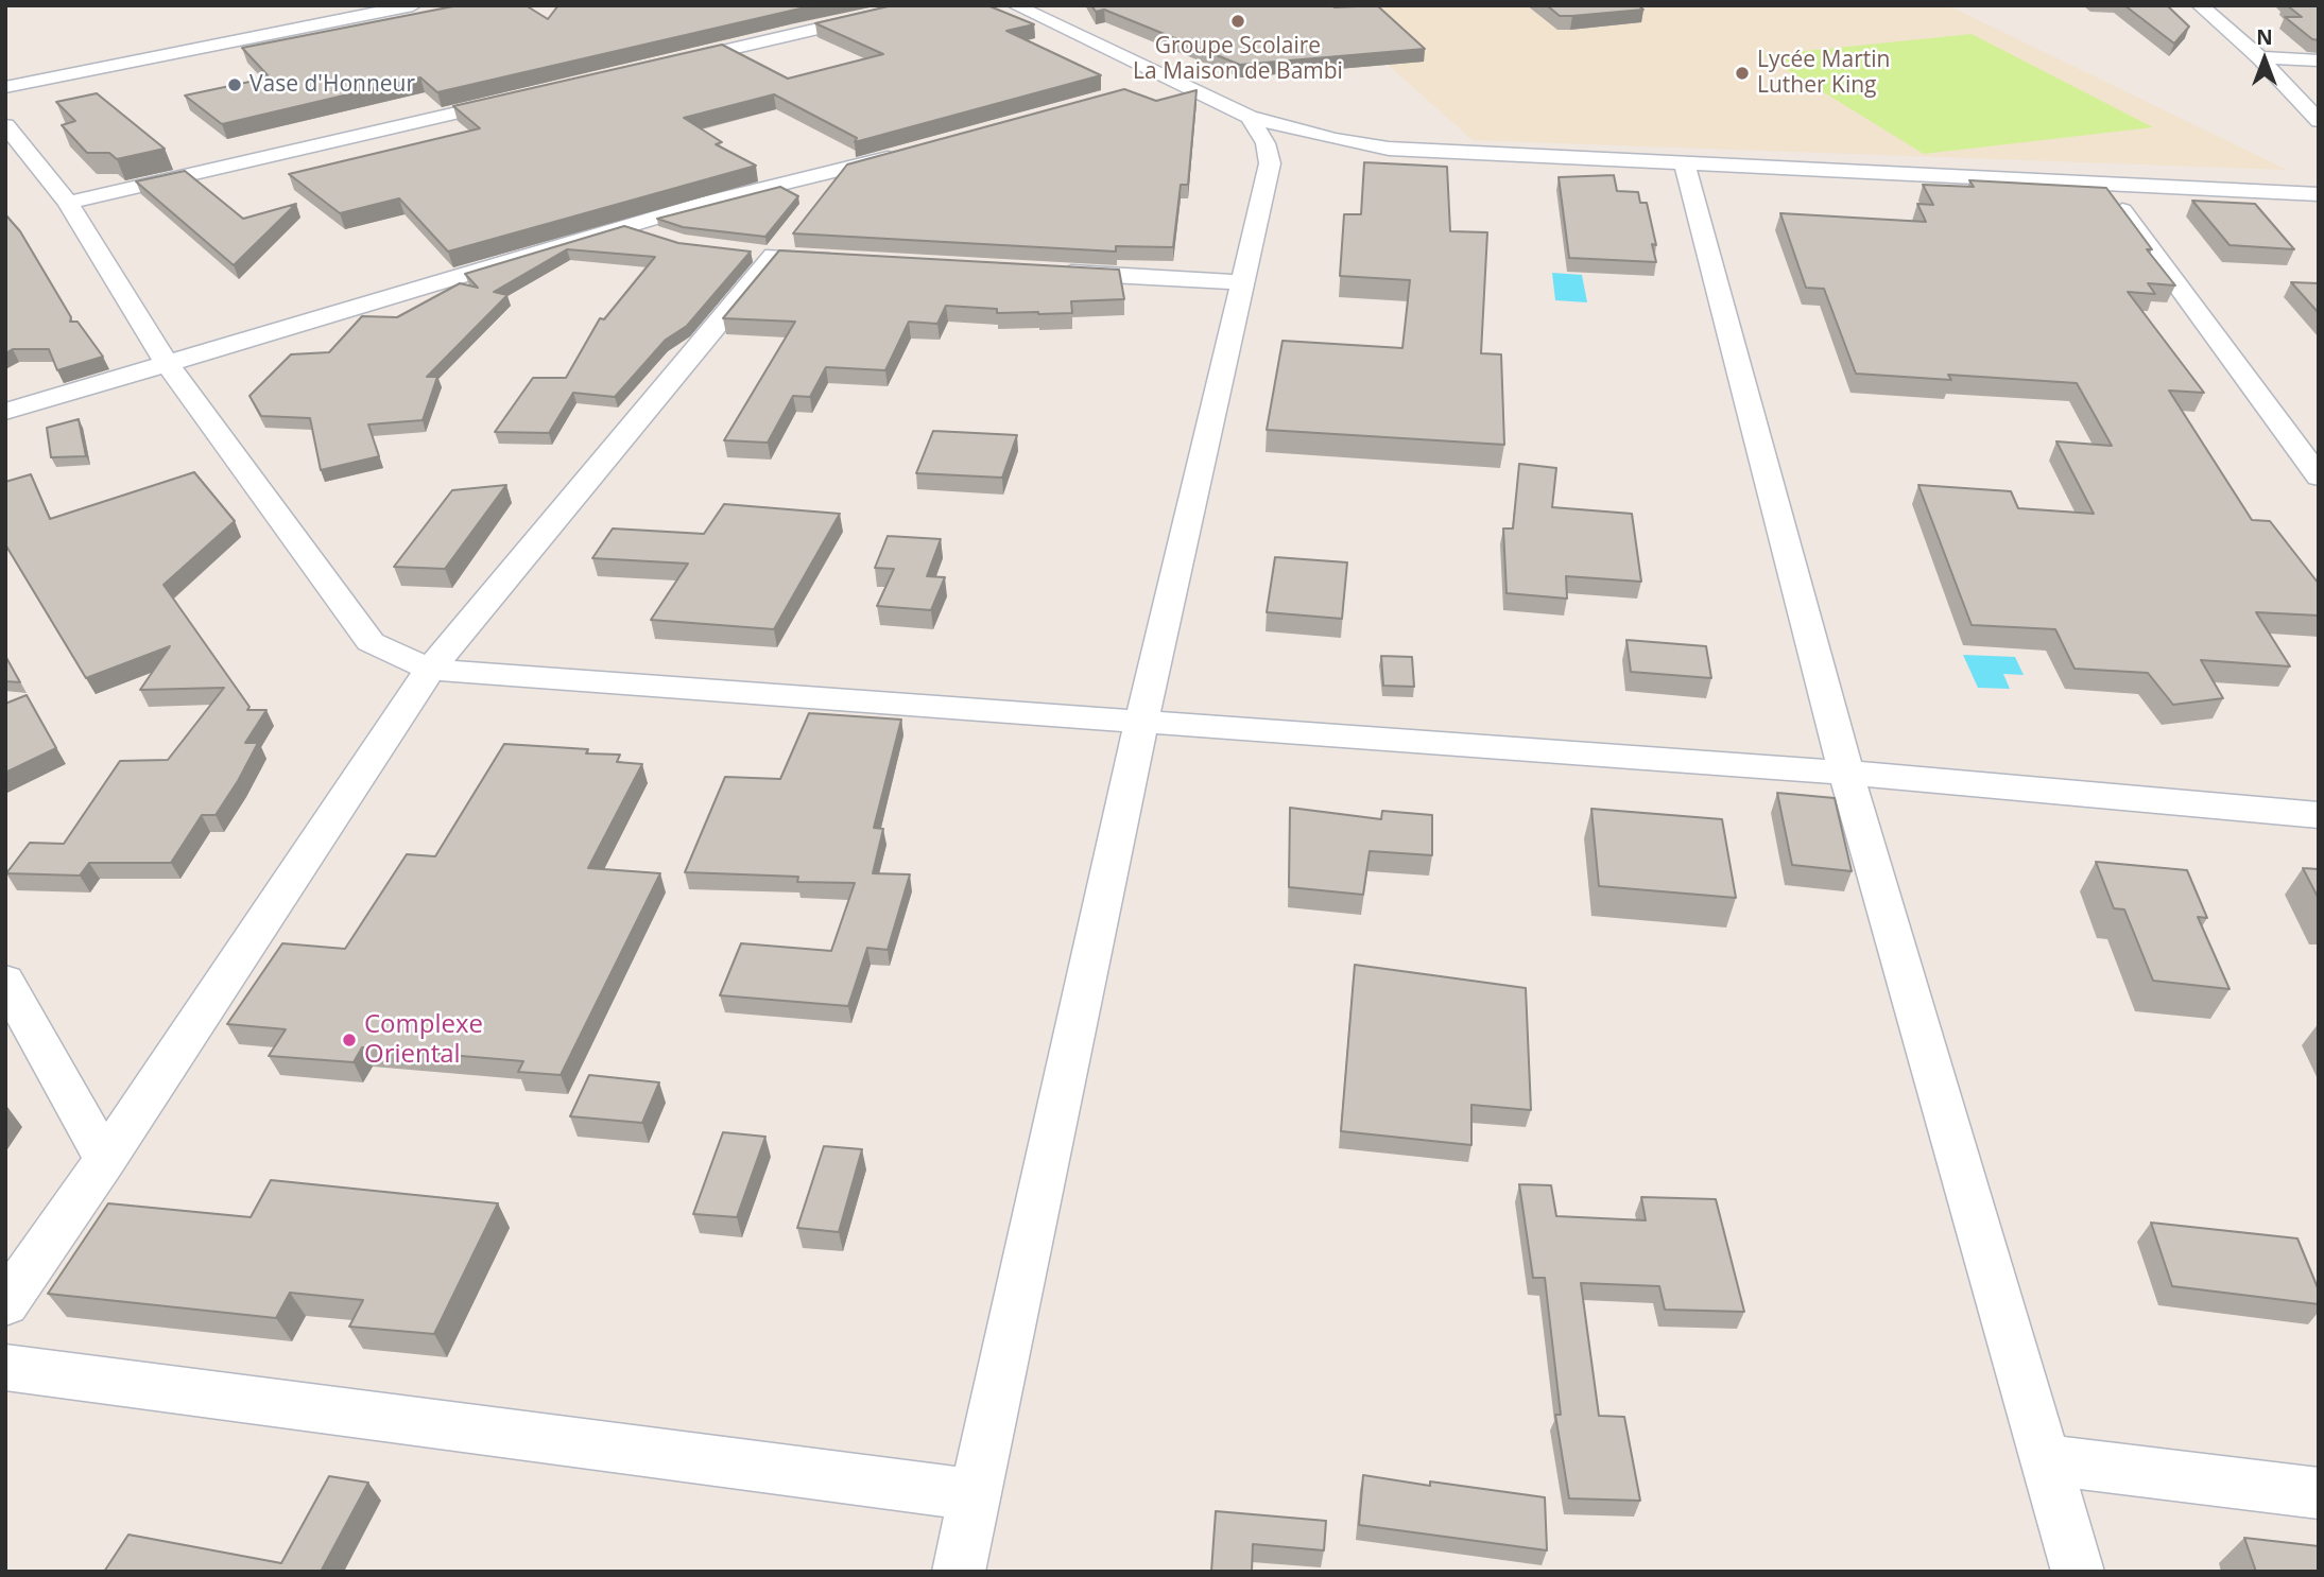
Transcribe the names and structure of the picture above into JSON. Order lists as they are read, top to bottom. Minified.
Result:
{"places":["Groupe Scolaire La Maison de Bambi","Lycée Martin Luther King","Vase d'Honneur","Complexe Oriental"],"north":"top"}
